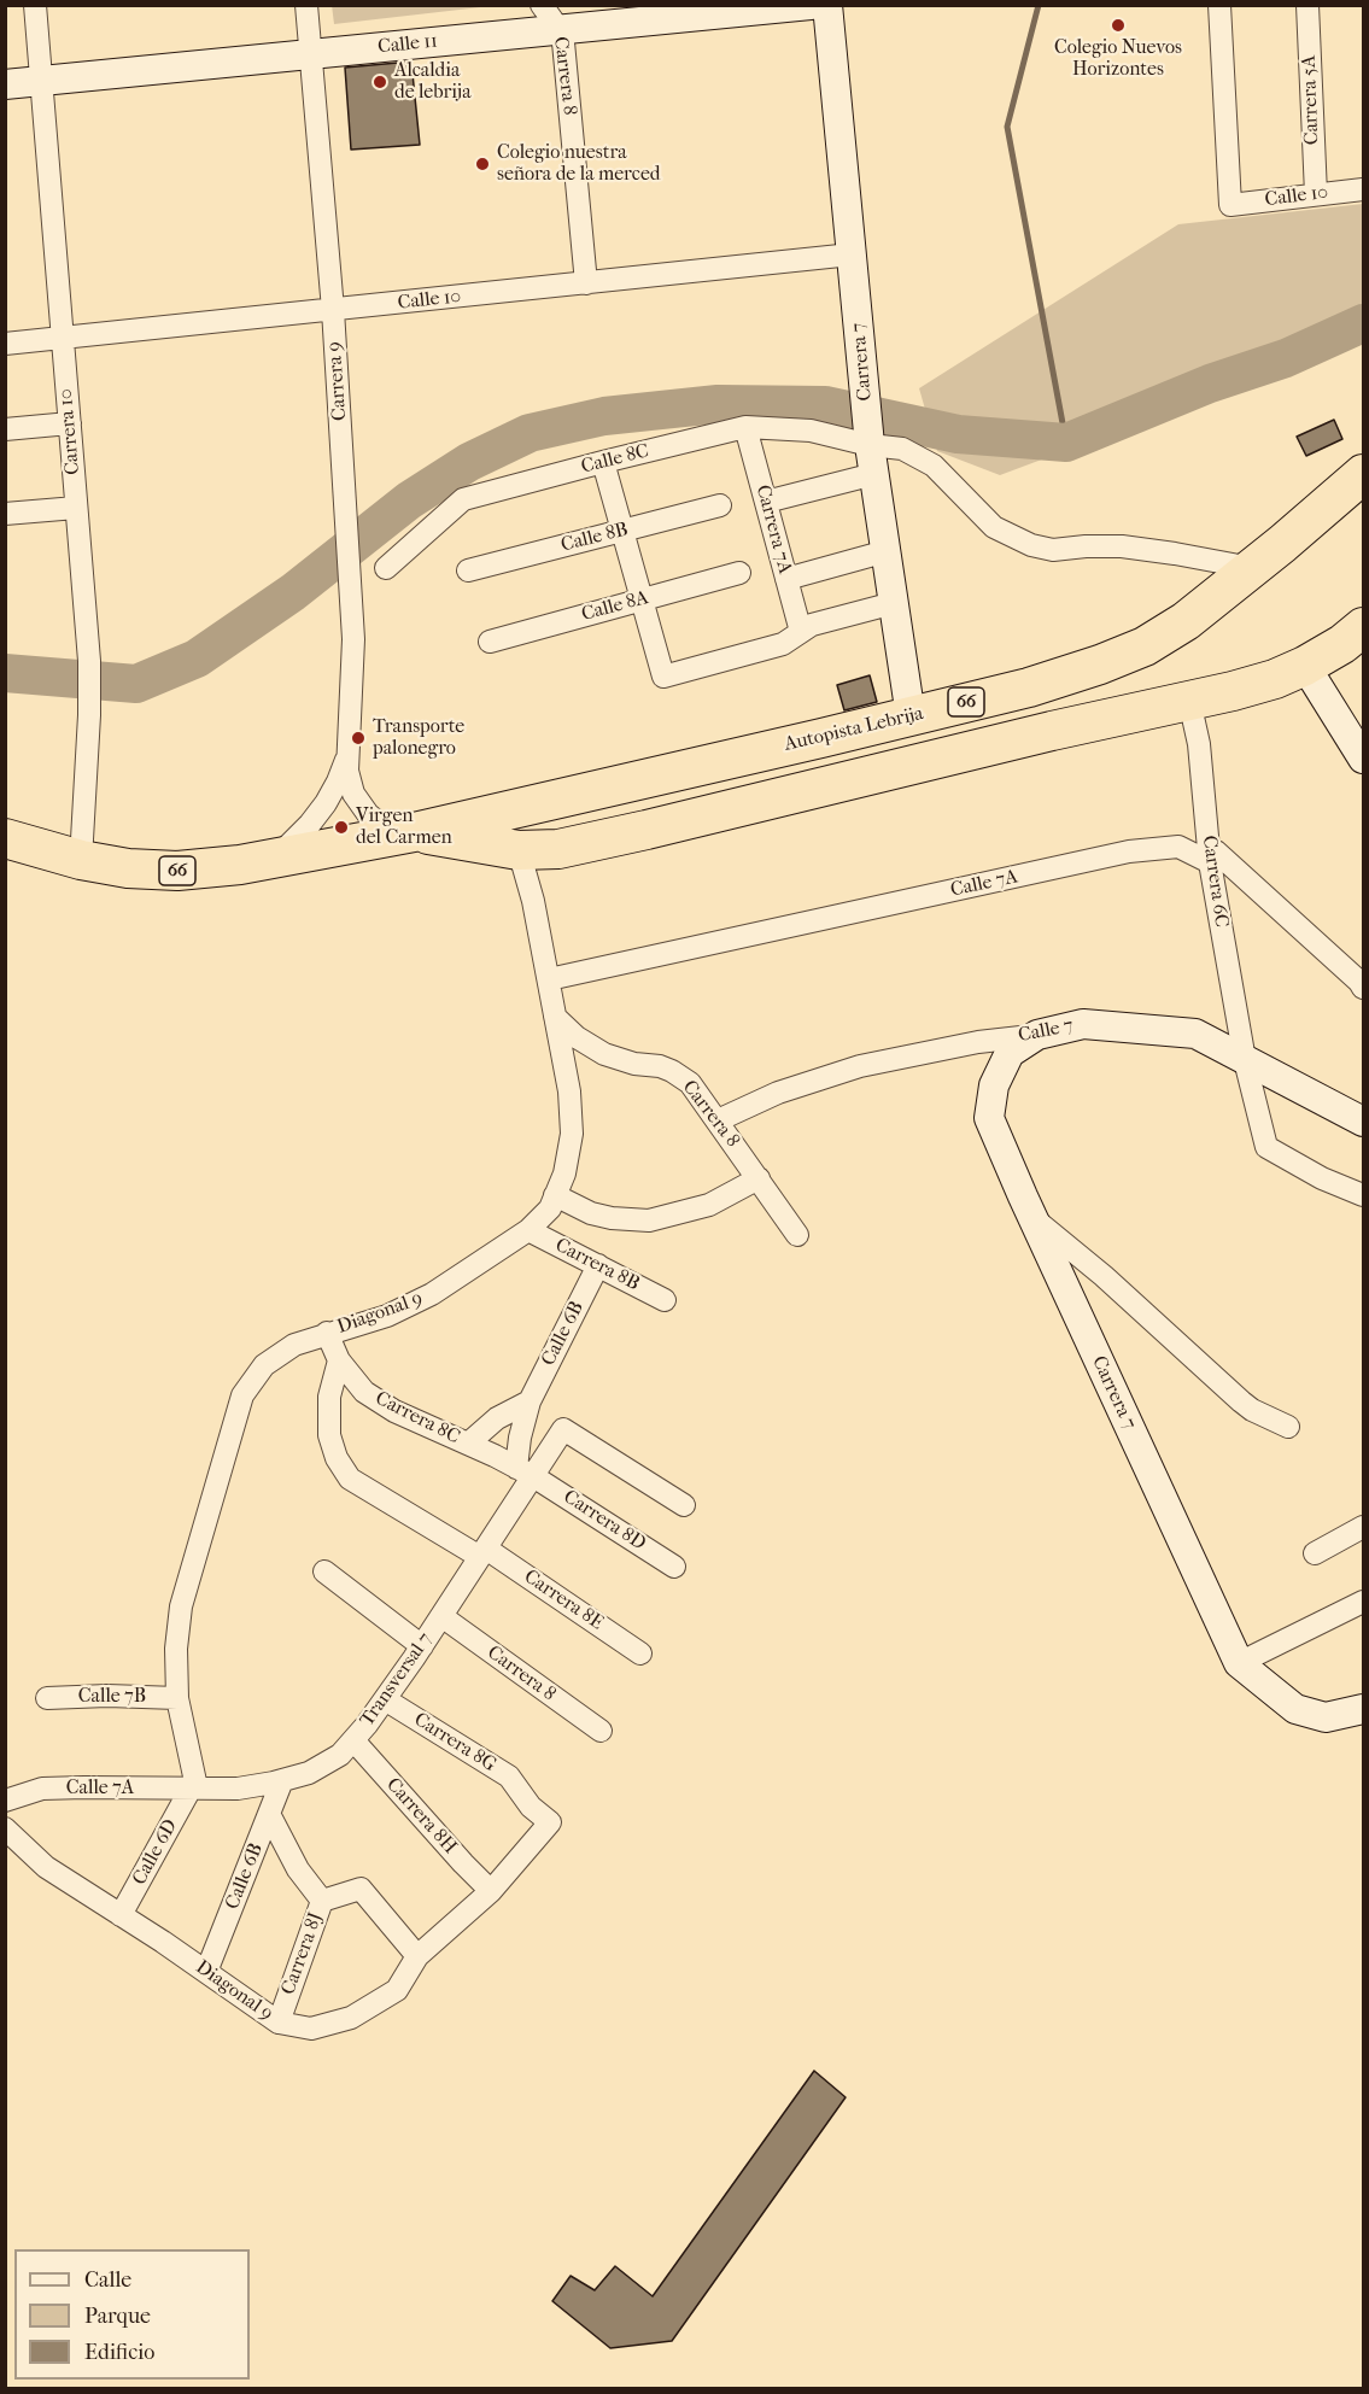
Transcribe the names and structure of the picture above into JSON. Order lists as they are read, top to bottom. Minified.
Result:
{"streets":{"highway":["66","Autopista Lebrija"],"street":["Calle 11","Carrera 8","Carrera 5A","Calle 10","Carrera 7","Carrera 9","Carrera 10","Calle 8C","Carrera 7A","Calle 8B","Calle 8A","Carrera 6C","Calle 7A","Calle 7","Carrera 8B","Diagonal 9","Calle 6B","Carrera 8C","Carrera 8D","Carrera 8E","Transversal 7","Calle 7B","Carrera 8G","Carrera 8H","Calle 6D","Carrera 8J"]},"crossings":[["Calle 11","Carrera 8"],["Calle 11","Carrera 9"],["Calle 11","Carrera 10"],["Carrera 8","Calle 10"],["Carrera 8","Calle 7"],["Carrera 8","Diagonal 9"],["Carrera 8","Transversal 7"],["Carrera 5A","Calle 10"],["Calle 10","Carrera 7"],["Calle 10","Carrera 9"],["Calle 10","Carrera 10"],["Carrera 7","Calle 8C"],["Carrera 7","Autopista Lebrija"],["Carrera 7","Calle 7"],["Carrera 9","Autopista Lebrija"],["Carrera 10","Autopista Lebrija"],["Calle 8C","Carrera 7A"],["Calle 8C","Autopista Lebrija"],["Autopista Lebrija","Carrera 6C"],["Autopista Lebrija","Diagonal 9"],["Carrera 6C","Calle 7A"],["Carrera 6C","Calle 7"],["Calle 7A","Diagonal 9"],["Calle 7A","Transversal 7"],["Calle 7A","Calle 6D"],["Carrera 8B","Diagonal 9"],["Carrera 8B","Calle 6B"],["Diagonal 9","Calle 6B"],["Diagonal 9","Carrera 8C"],["Diagonal 9","Transversal 7"],["Diagonal 9","Calle 7B"],["Diagonal 9","Carrera 8G"],["Diagonal 9","Carrera 8H"],["Diagonal 9","Calle 6D"],["Diagonal 9","Carrera 8J"],["Calle 6B","Carrera 8C"],["Calle 6B","Carrera 8D"],["Calle 6B","Transversal 7"],["Calle 6B","Carrera 8J"],["Carrera 8C","Carrera 8D"],["Carrera 8C","Transversal 7"],["Carrera 8D","Transversal 7"],["Carrera 8E","Transversal 7"],["Transversal 7","Carrera 8G"],["Transversal 7","Carrera 8H"],["Transversal 7","Calle 6D"]],"places":["Colegio Nuevos Horizontes","Alcaldia de lebrija","Colegio nuestra señora de la merced","Transporte palonegro","Virgen del Carmen"],"legend":["Calle","Parque","Edificio"]}
